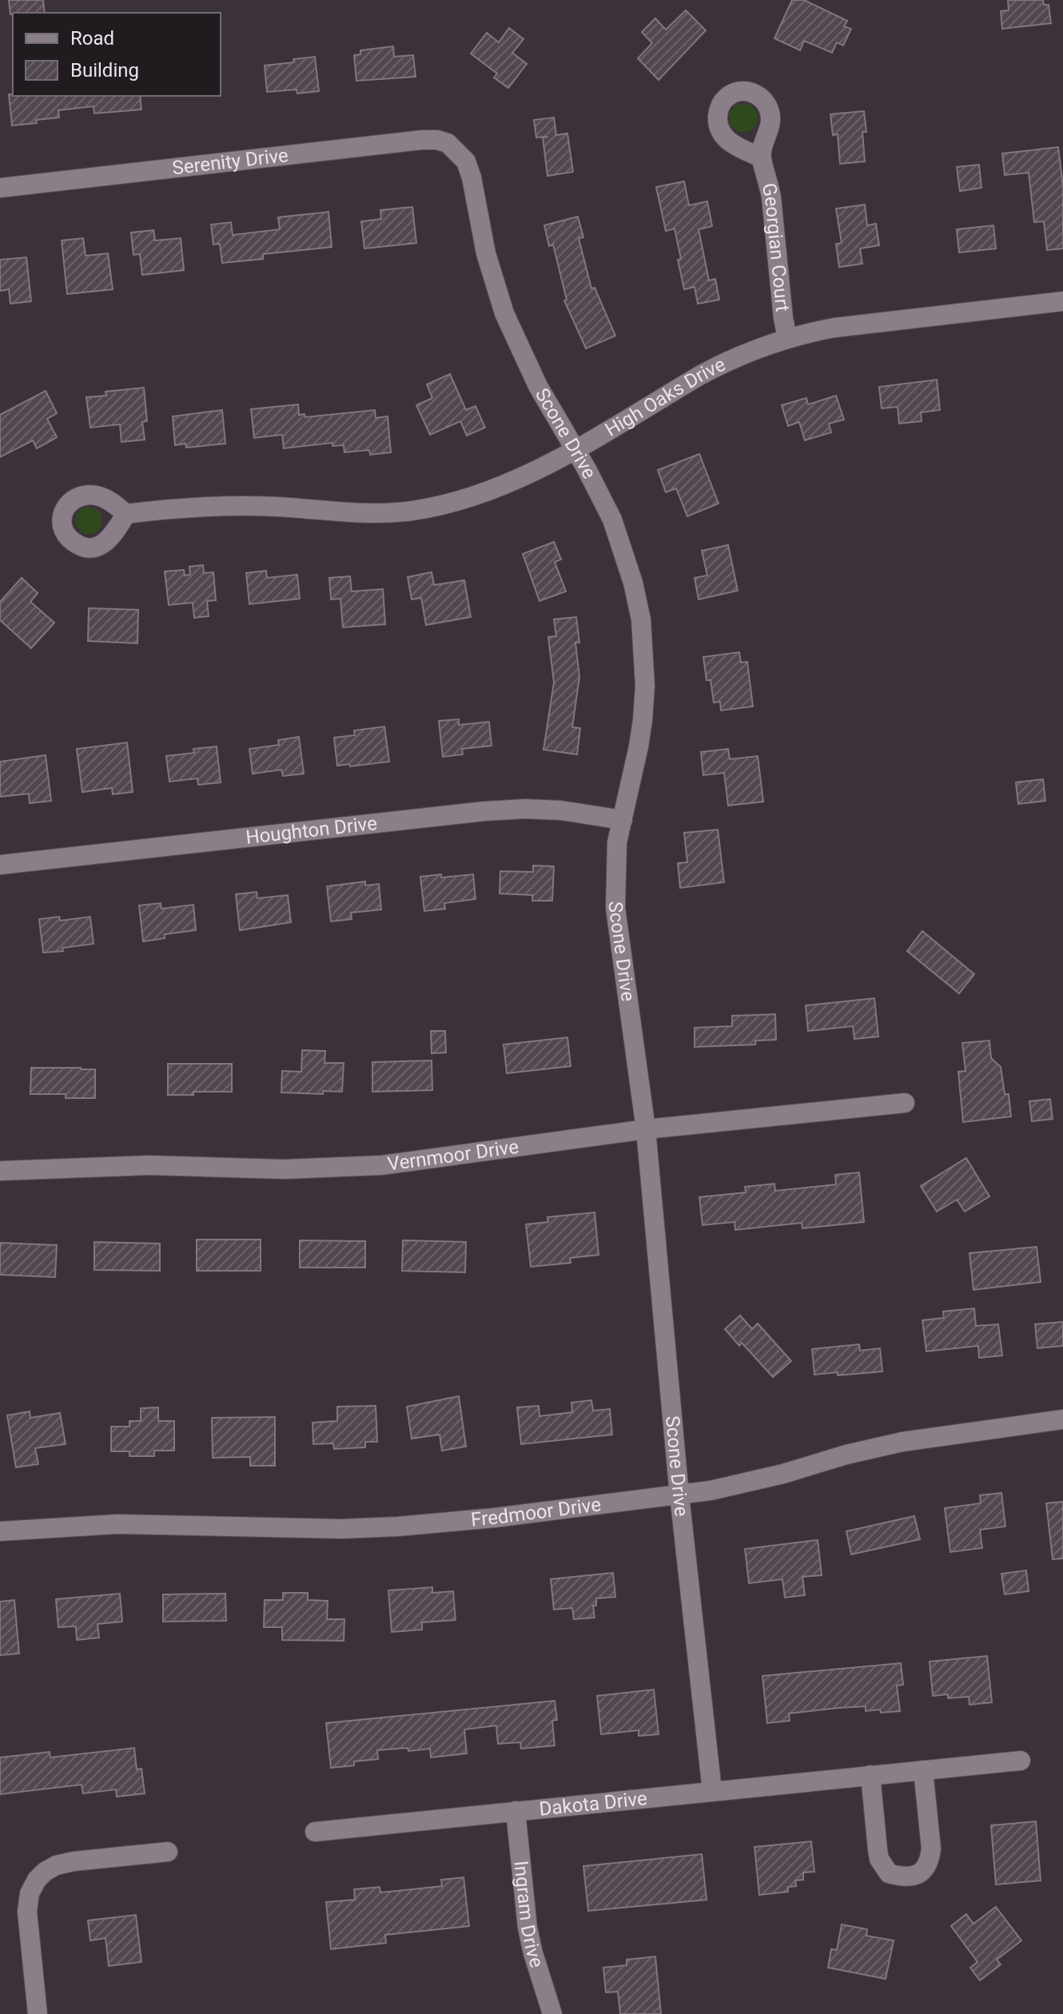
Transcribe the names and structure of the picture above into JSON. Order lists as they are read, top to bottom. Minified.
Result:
{"streets":{"street":["Serenity Drive","Georgian Court","High Oaks Drive","Scone Drive","Houghton Drive","Vernmoor Drive","Fredmoor Drive","Dakota Drive","Ingram Drive"]},"crossings":[["Serenity Drive","Scone Drive"],["Georgian Court","High Oaks Drive"],["High Oaks Drive","Scone Drive"],["Scone Drive","Houghton Drive"],["Scone Drive","Vernmoor Drive"],["Scone Drive","Fredmoor Drive"],["Scone Drive","Dakota Drive"],["Dakota Drive","Ingram Drive"]],"legend":["Road","Building"]}
